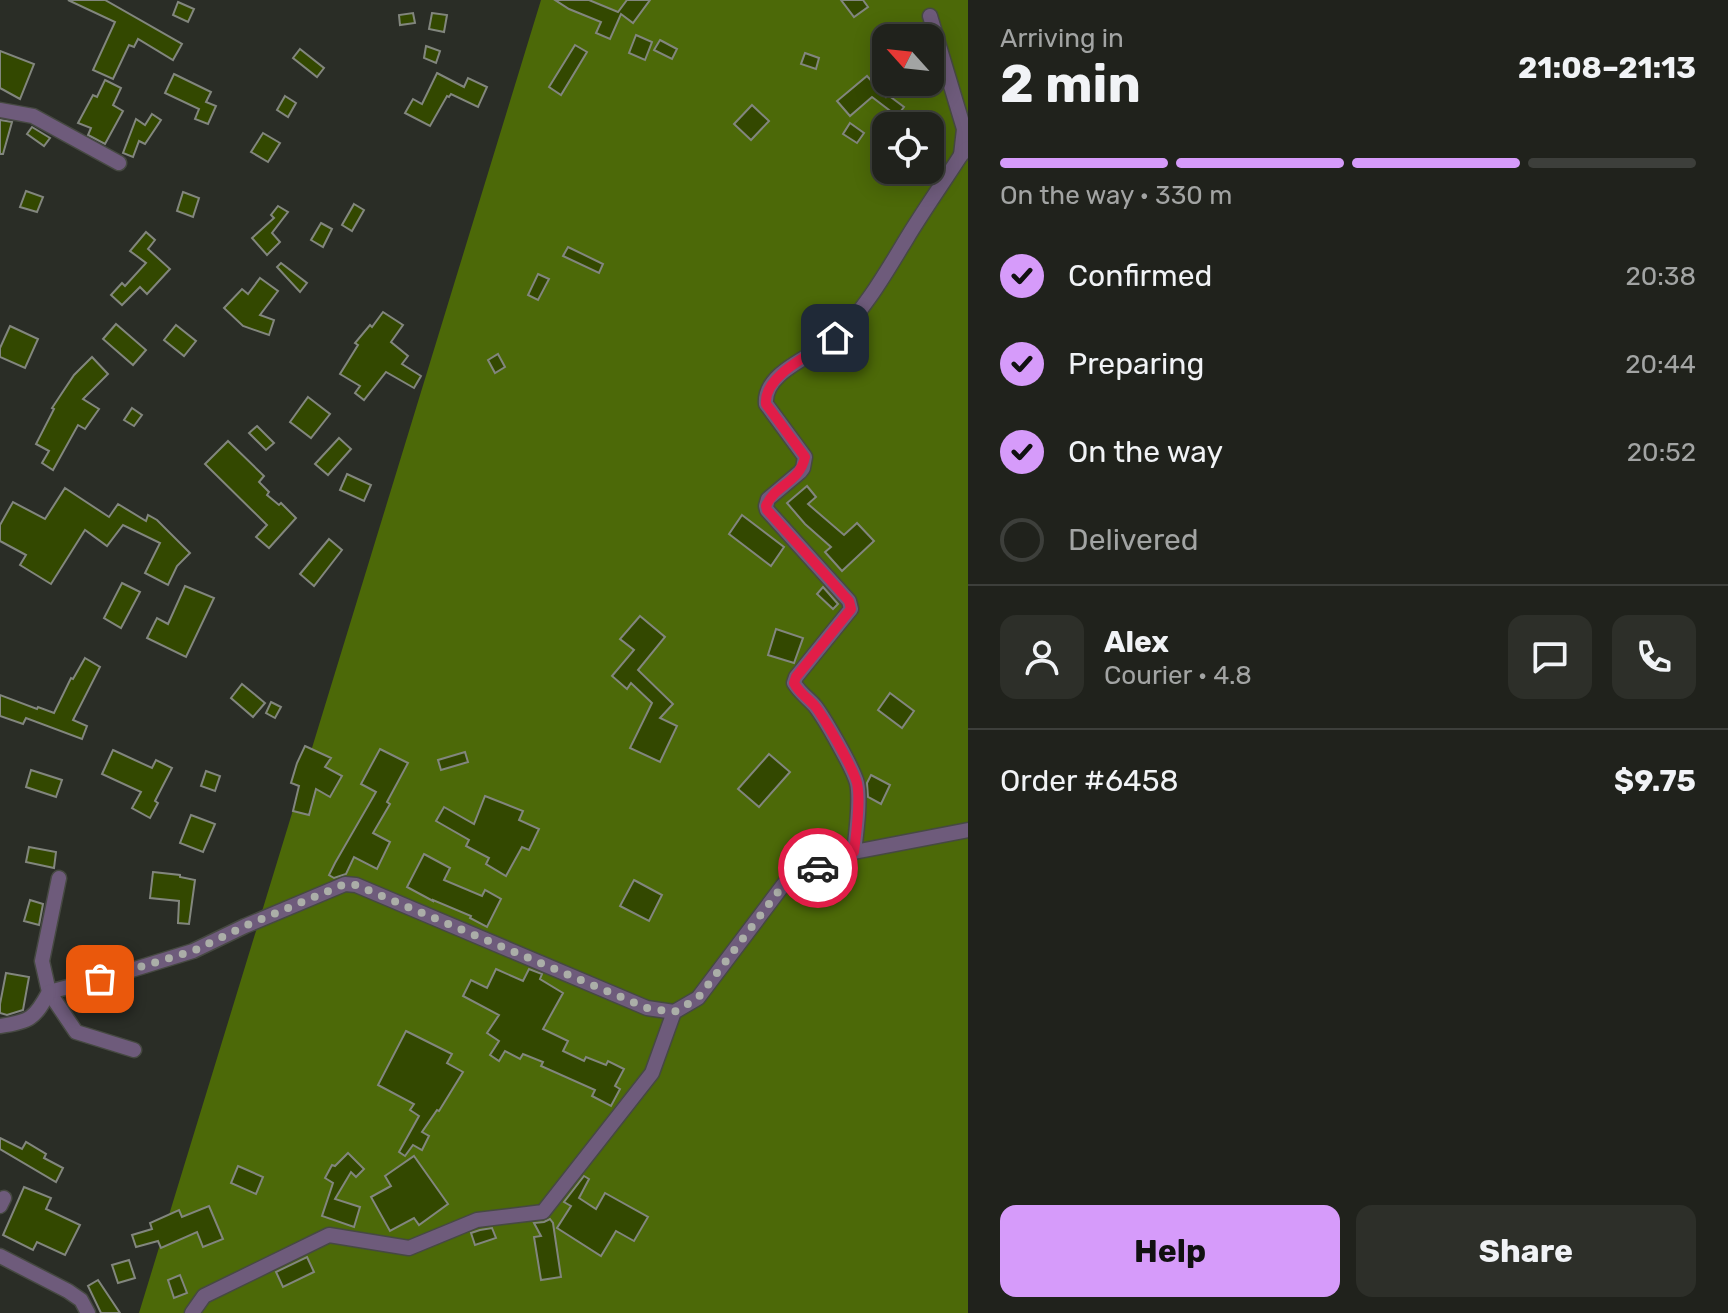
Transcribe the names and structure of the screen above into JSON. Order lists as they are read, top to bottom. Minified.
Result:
{"north":"top left","page":{"heading":["2 min","Arriving in","21:08–21:13"],"panel":["Alex","Courier · 4.8","Order #6458","$9.75"],"bar":"On the way · 330 m","list":[["Confirmed","20:38"],["Preparing","20:44"],["On the way","20:52"],"Delivered"],"buttons":["Help","Share"]}}
